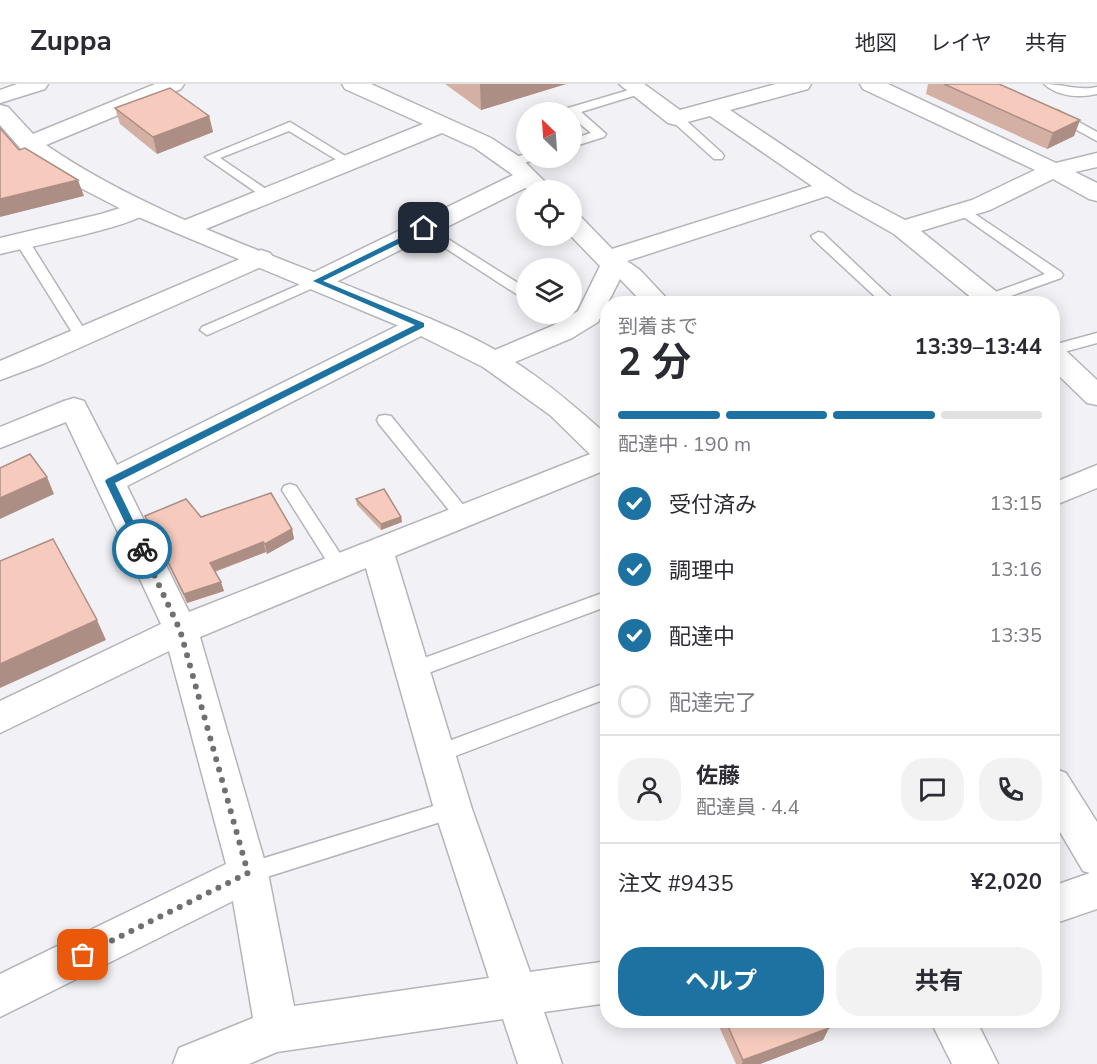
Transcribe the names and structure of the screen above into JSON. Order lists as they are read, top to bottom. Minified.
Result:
{"north":"top left","page":{"header":"Zuppa","nav":["地図","レイヤ","共有"],"heading":["2 分","到着まで","13:39–13:44"],"panel":["佐藤","配達員 · 4.4","注文 #9435","¥2,020"],"bar":"配達中 · 190 m","list":[["受付済み","13:15"],["調理中","13:16"],["配達中","13:35"],"配達完了"],"buttons":["ヘルプ","共有"]}}
